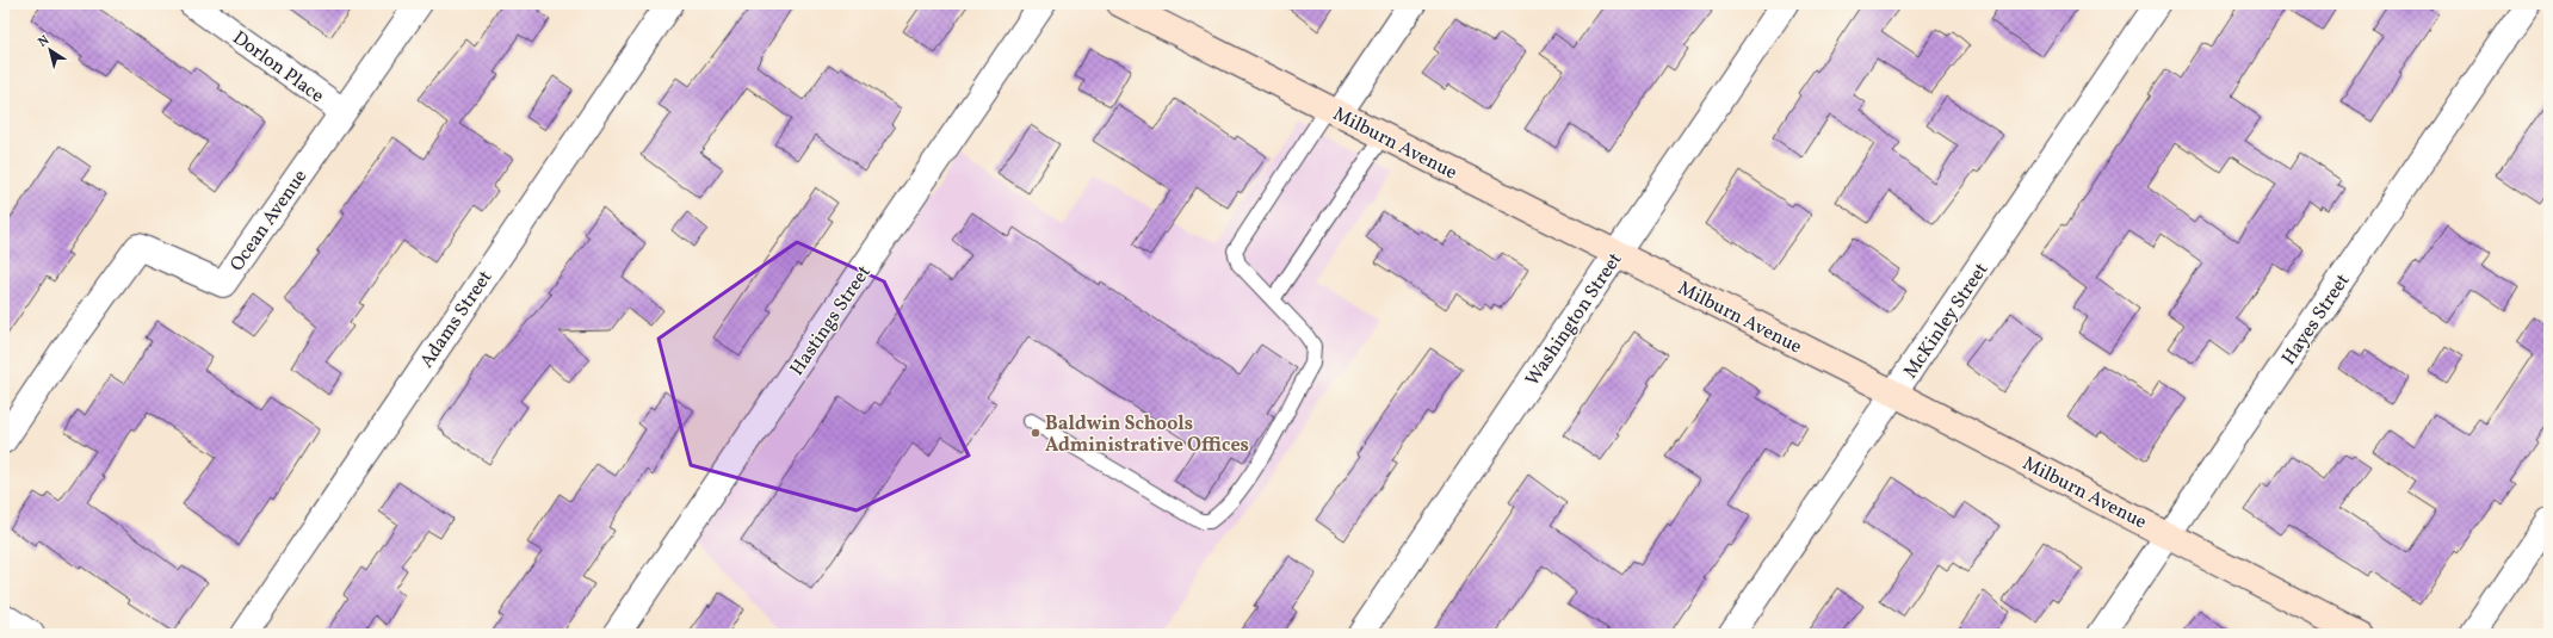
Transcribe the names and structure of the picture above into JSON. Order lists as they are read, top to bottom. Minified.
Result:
{"streets":{"main road":["Milburn Avenue"],"street":["Dorlon Place","Ocean Avenue","Adams Street","Washington Street","Hayes Street","Hastings Street","McKinley Street"]},"crossings":[["Dorlon Place","Ocean Avenue"],["Milburn Avenue","Washington Street"],["Milburn Avenue","Hayes Street"],["Milburn Avenue","McKinley Street"]],"places":["Baldwin Schools Administrative Offices"],"north":"top left"}
